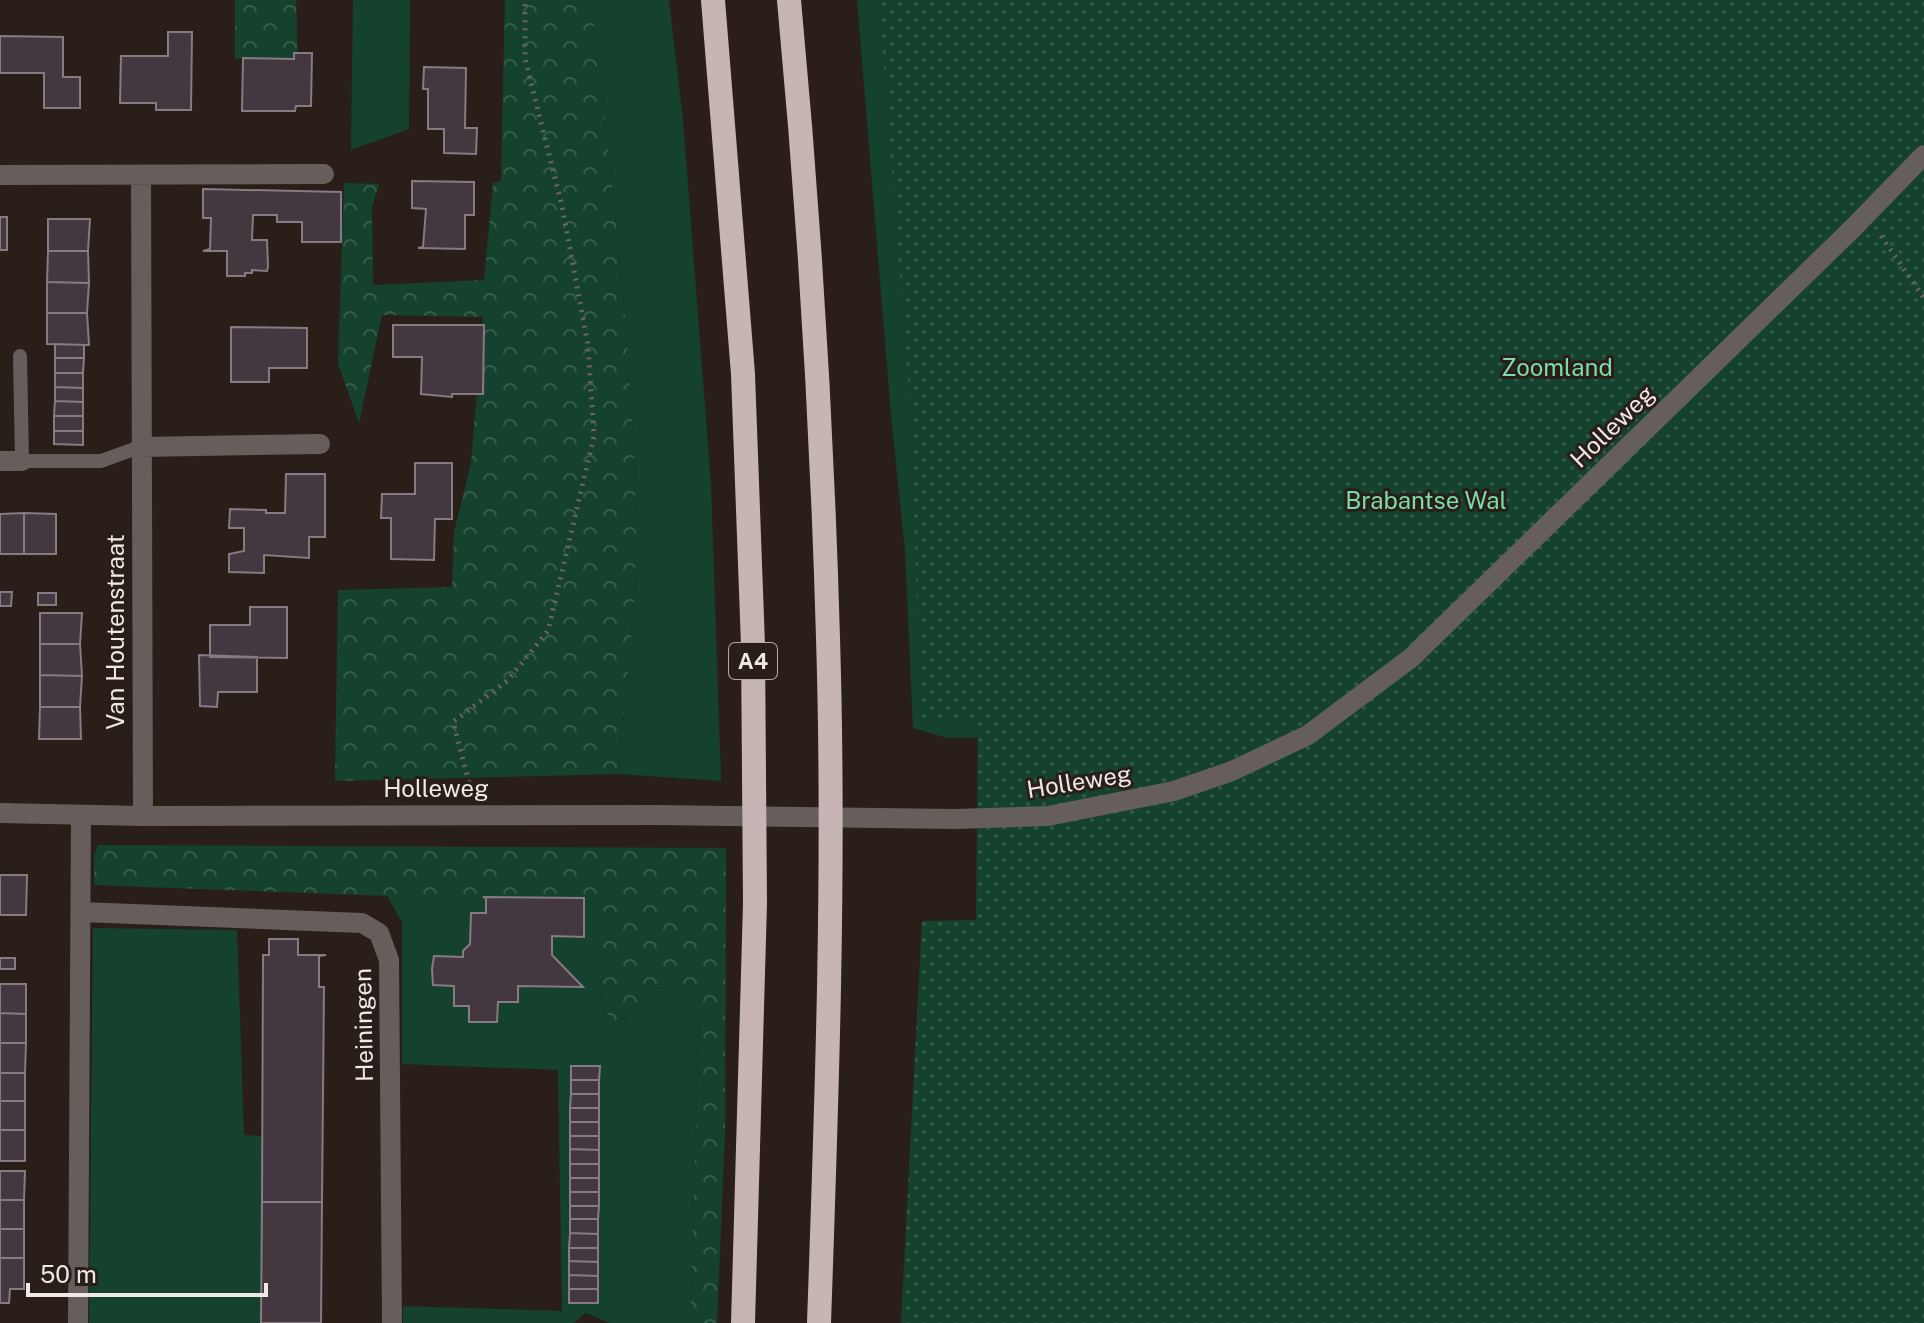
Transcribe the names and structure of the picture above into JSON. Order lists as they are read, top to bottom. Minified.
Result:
{"streets":{"highway":["A4"],"street":["Holleweg","Van Houtenstraat","Heiningen"]},"crossings":[["Holleweg","Van Houtenstraat"]],"parks":["Zoomland","Brabantse Wal"],"scale_bar":"50 m"}
